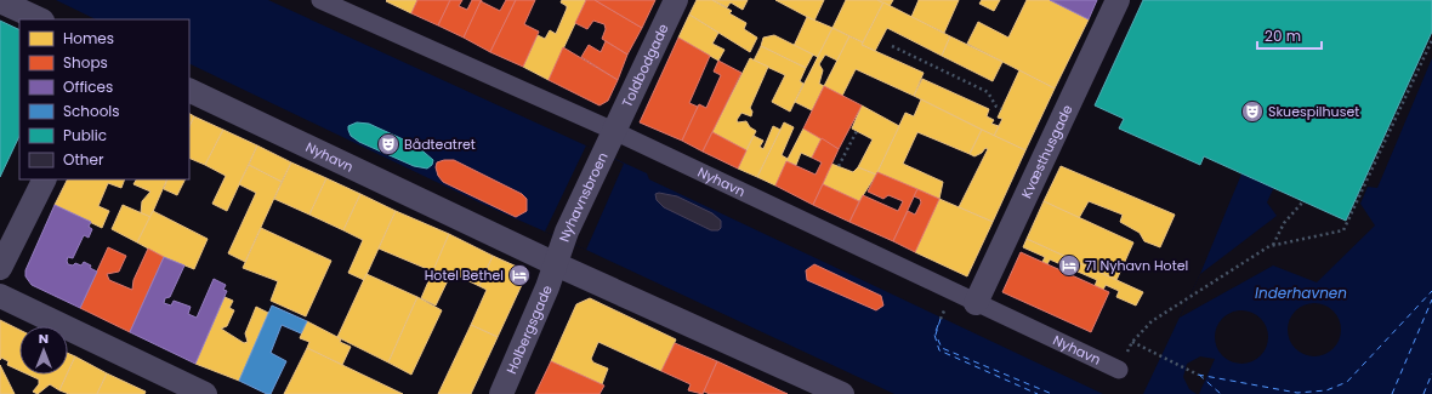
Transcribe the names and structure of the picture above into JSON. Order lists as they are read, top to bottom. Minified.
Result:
{"streets":{"street":["Toldbodgade","Kvæsthusgade","Nyhavn","Nyhavnsbroen","Holbergsgade"]},"crossings":[["Toldbodgade","Nyhavn"],["Toldbodgade","Nyhavnsbroen"],["Kvæsthusgade","Nyhavn"],["Nyhavn","Nyhavnsbroen"],["Nyhavn","Holbergsgade"],["Nyhavnsbroen","Holbergsgade"]],"water":["Inderhavnen"],"places":{"theatre":["Skuespilhuset","Bådteatret"],"hotel":["71 Nyhavn Hotel","Hotel Bethel"]},"legend":["Homes","Shops","Offices","Schools","Public","Other"],"scale_bar":"20 m","north":"top"}
